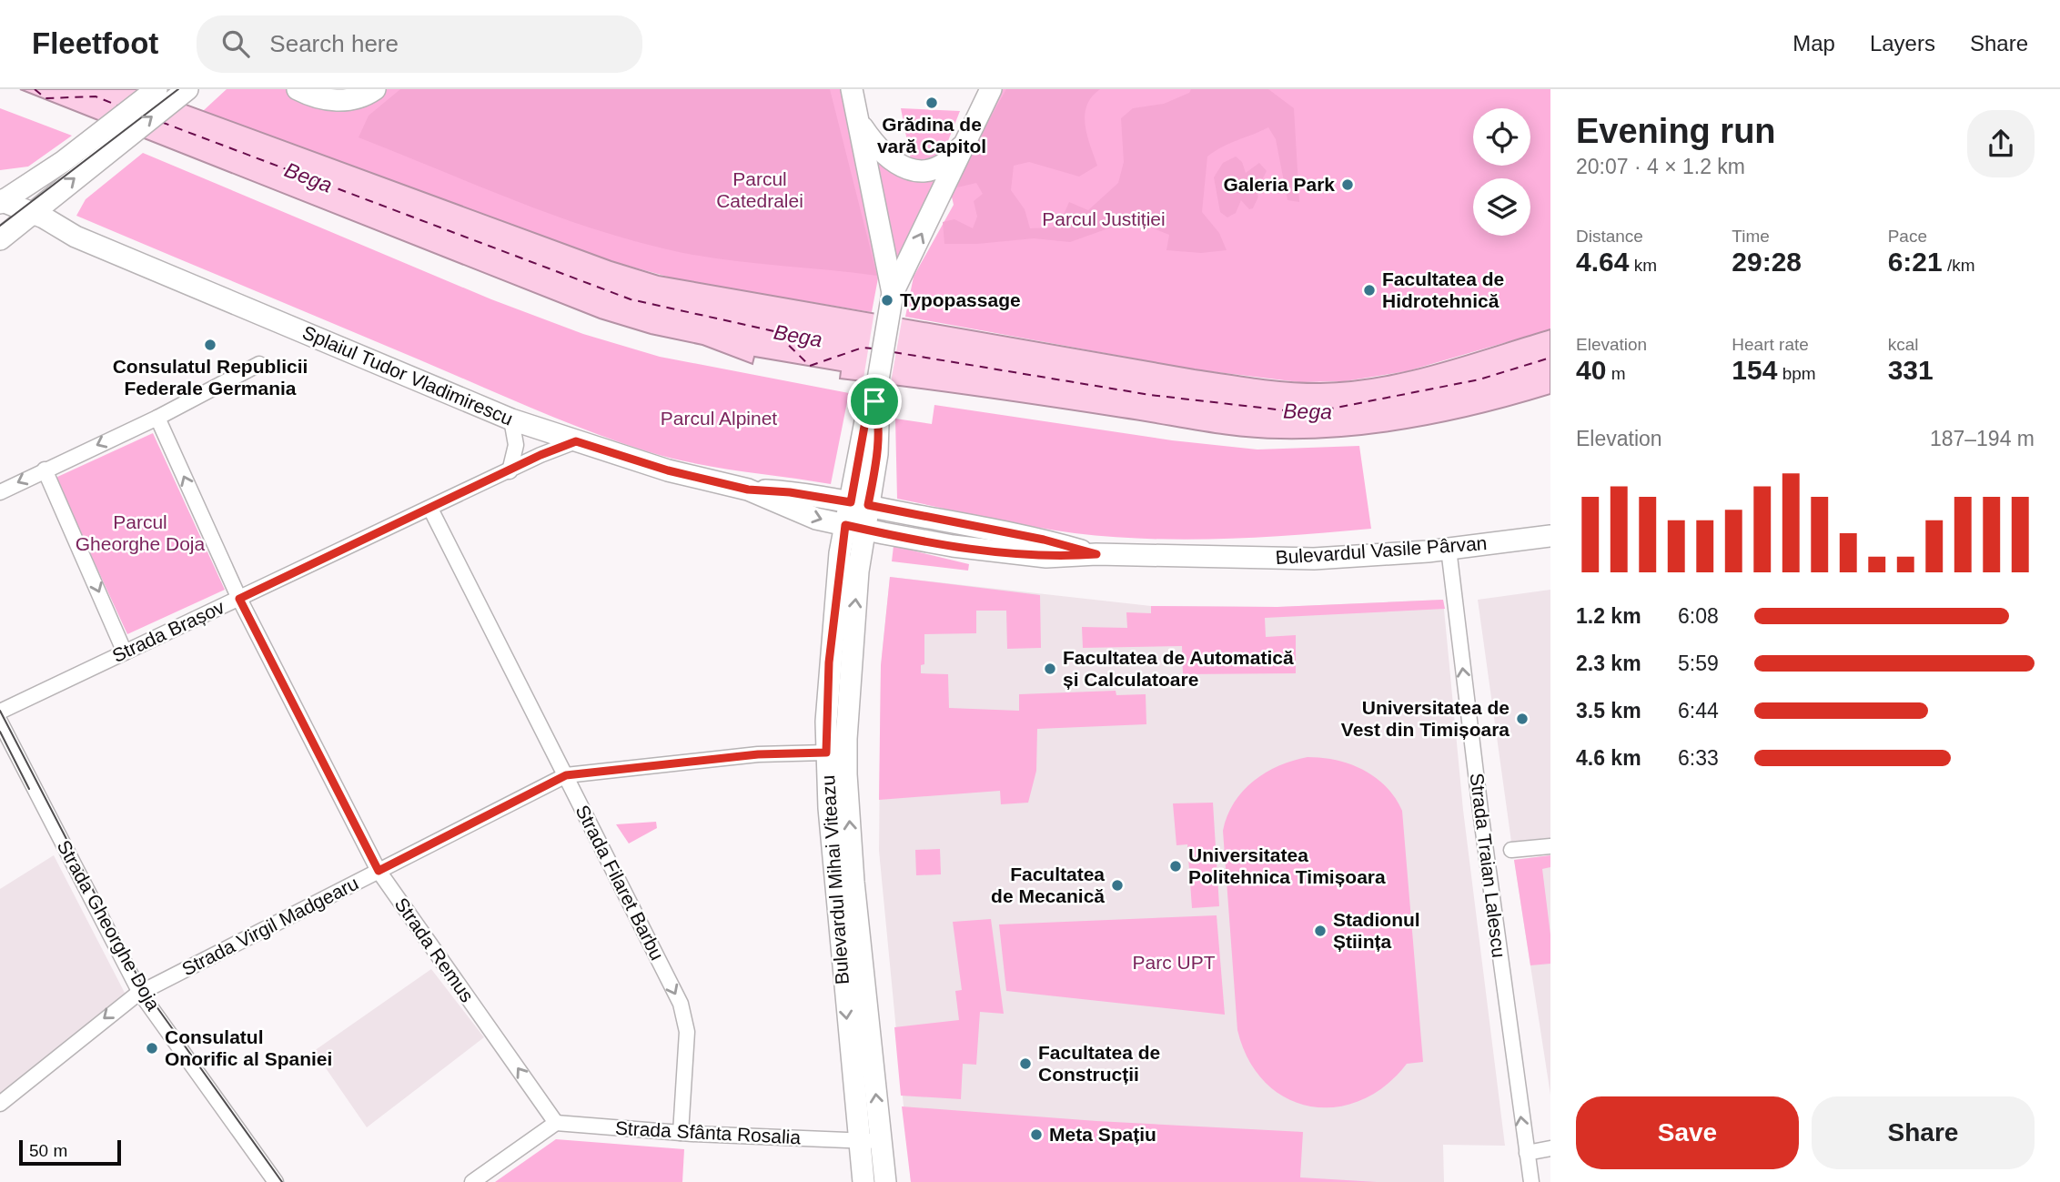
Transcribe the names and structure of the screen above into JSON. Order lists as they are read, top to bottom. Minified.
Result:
{"streets":{"main road":["Splaiul Tudor Vladimirescu","Bulevardul Vasile Pârvan","Bulevardul Mihai Viteazu"],"street":["Strada Brașov","Strada Traian Lalescu","Strada Filaret Barbu","Strada Gheorghe Doja","Strada Virgil Madgearu","Strada Remus","Strada Sfânta Rosalia"]},"crossings":[["Splaiul Tudor Vladimirescu","Bulevardul Vasile Pârvan"],["Splaiul Tudor Vladimirescu","Strada Brașov"],["Splaiul Tudor Vladimirescu","Bulevardul Mihai Viteazu"],["Bulevardul Vasile Pârvan","Strada Traian Lalescu"],["Bulevardul Vasile Pârvan","Bulevardul Mihai Viteazu"],["Strada Brașov","Strada Filaret Barbu"],["Strada Brașov","Strada Remus"],["Bulevardul Mihai Viteazu","Strada Virgil Madgearu"],["Bulevardul Mihai Viteazu","Strada Sfânta Rosalia"],["Strada Filaret Barbu","Strada Virgil Madgearu"],["Strada Filaret Barbu","Strada Sfânta Rosalia"],["Strada Gheorghe Doja","Strada Virgil Madgearu"],["Strada Virgil Madgearu","Strada Remus"],["Strada Remus","Strada Sfânta Rosalia"]],"one_way":["Strada Traian Lalescu","Strada Filaret Barbu"],"water":["Bega"],"parks":["Parcul Catedralei","Parcul Justiției","Parcul Alpinet","Parcul Gheorghe Doja","Parc UPT"],"places":["Grădina de vară Capitol","Galeria Park","Facultatea de Hidrotehnică","Typopassage","Consulatul Republicii Federale Germania","Facultatea de Automatică și Calculatoare","Universitatea de Vest din Timișoara","Universitatea Politehnica Timișoara","Facultatea de Mecanică","Stadionul Știința","Consulatul Onorific al Spaniei","Facultatea de Construcții","Meta Spațiu"],"scale_bar":"50 m","page":{"header":"Fleetfoot","search":"Search here","nav":["Map","Layers","Share"],"heading":["Evening run","20:07 · 4 × 1.2 km"],"stats":[["Distance","4.64 km"],["Time","29:28"],["Pace","6:21 /km"],["Elevation","40 m"],["Heart rate","154 bpm"],["kcal","331"]],"chart":["Elevation","187–194 m"],"list":[{"name":"1.2 km","note":"6:08"},{"name":"2.3 km","note":"5:59"},{"name":"3.5 km","note":"6:44"},{"name":"4.6 km","note":"6:33"}],"buttons":["Save","Share"],"scale":"50 m"}}
